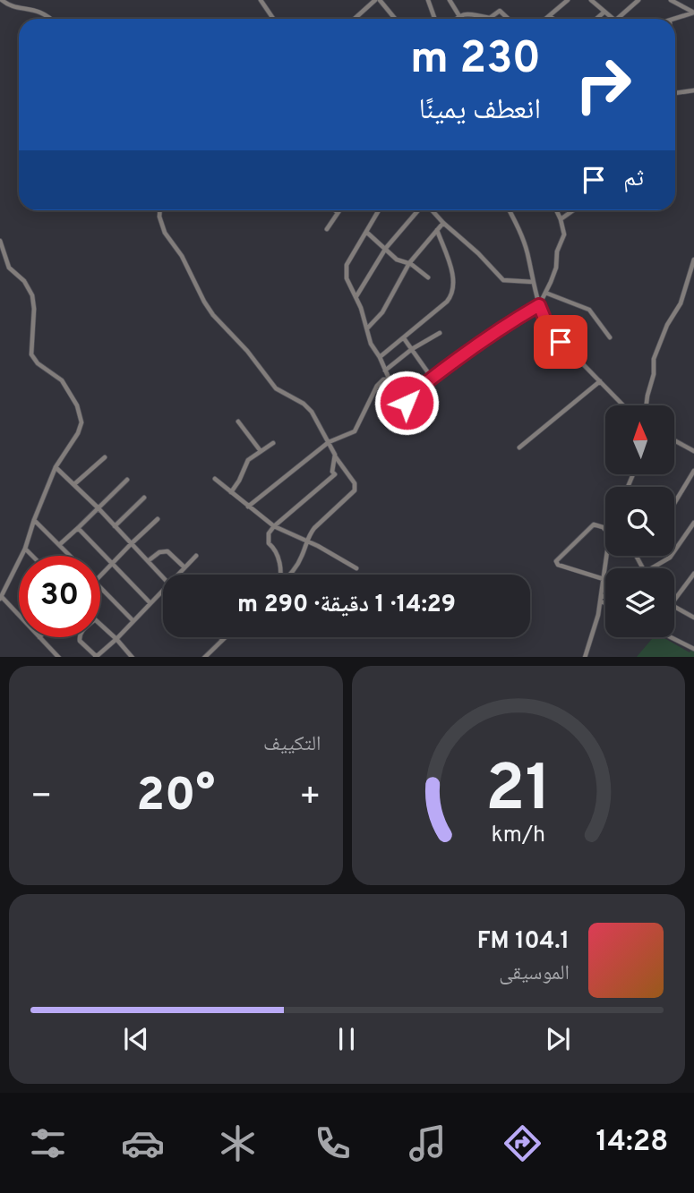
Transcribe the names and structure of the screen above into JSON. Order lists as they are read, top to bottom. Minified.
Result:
{"north":"top","page":{"turn":["230 m","انعطف يمينًا"],"then":"ثم","limit":"30","trip":"14:29 · 1 دقيقة · 290 m","tile":"التكييف","heat":["−","20°","+"],"song":["104.1 FM","الموسيقى"],"tabs":"14:28","gauge":["21","km/h"]}}
